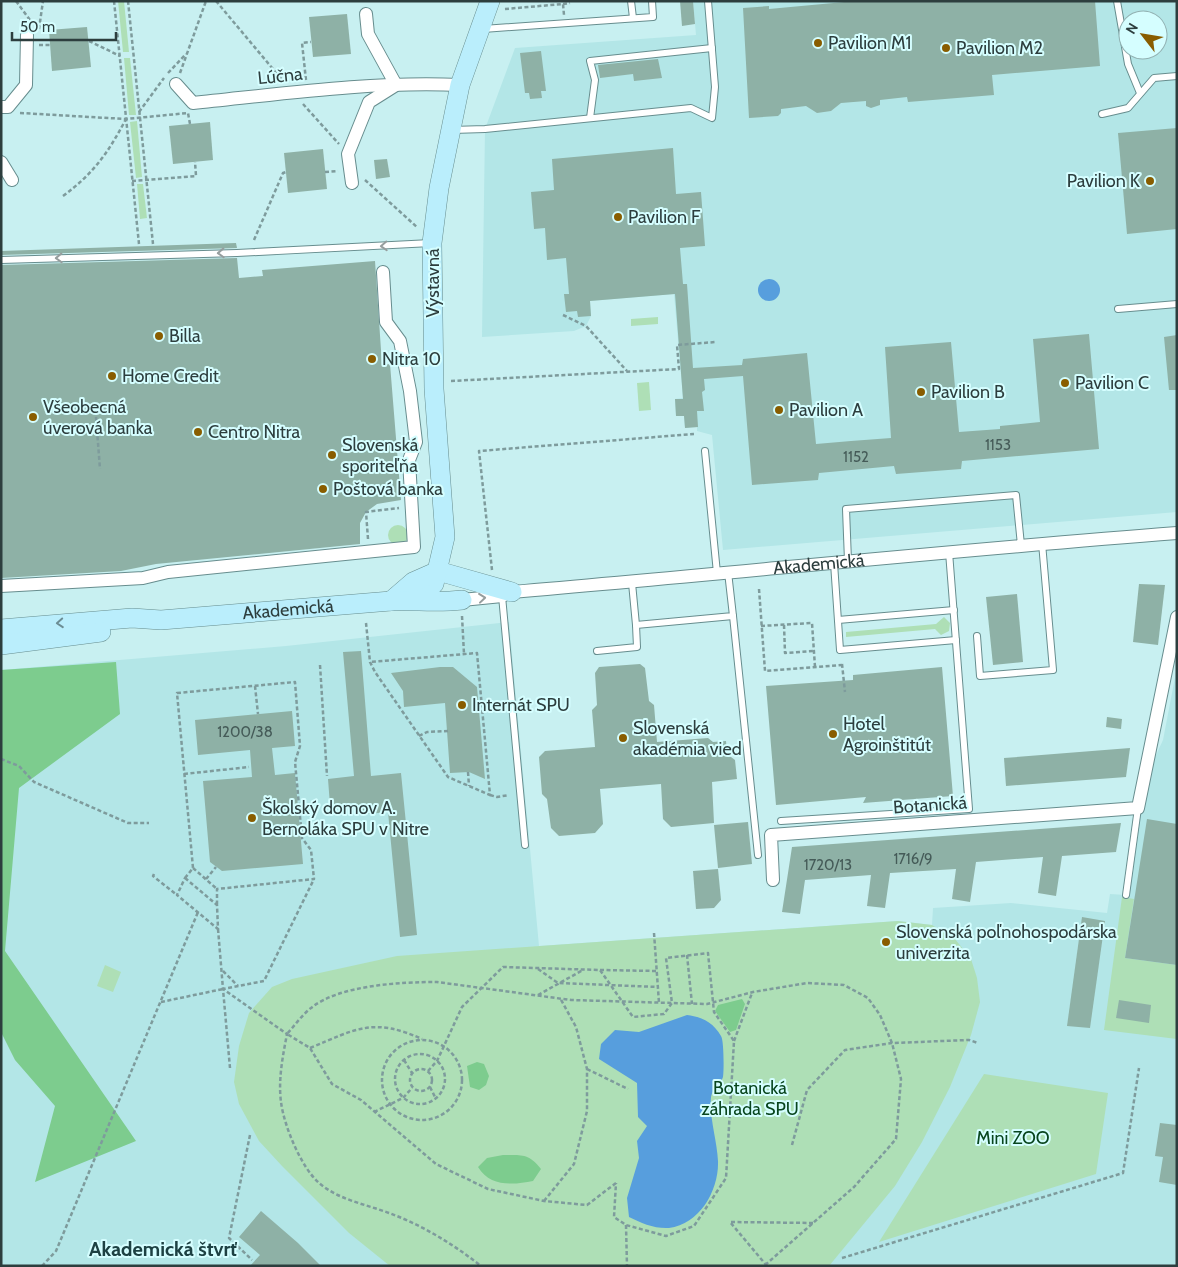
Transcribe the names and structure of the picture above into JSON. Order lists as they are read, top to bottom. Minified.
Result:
{"streets":{"street":["Lúčna","Výstavná","Akademická","Botanická"]},"crossings":[["Lúčna","Výstavná"],["Výstavná","Akademická"]],"districts":["Akademická štvrť"],"parks":["Botanická záhrada SPU","Mini ZOO"],"places":["Pavilion M1","Pavilion M2","Pavilion K","Pavilion F","Billa","Nitra 10","Home Credit","Pavilion C","Pavilion B","Pavilion A","Všeobecná úverová banka","Centro Nitra","Slovenská sporiteľňa","Poštová banka","Internát SPU","Hotel Agroinštitút","Slovenská akadémia vied","Školský domov A. Bernoláka SPU v Nitre","Slovenská poľnohospodárska univerzita"],"house_numbers":["1153","1152","1200/38","1716/9","1720/13"],"scale_bar":"50 m","north":"top left"}
